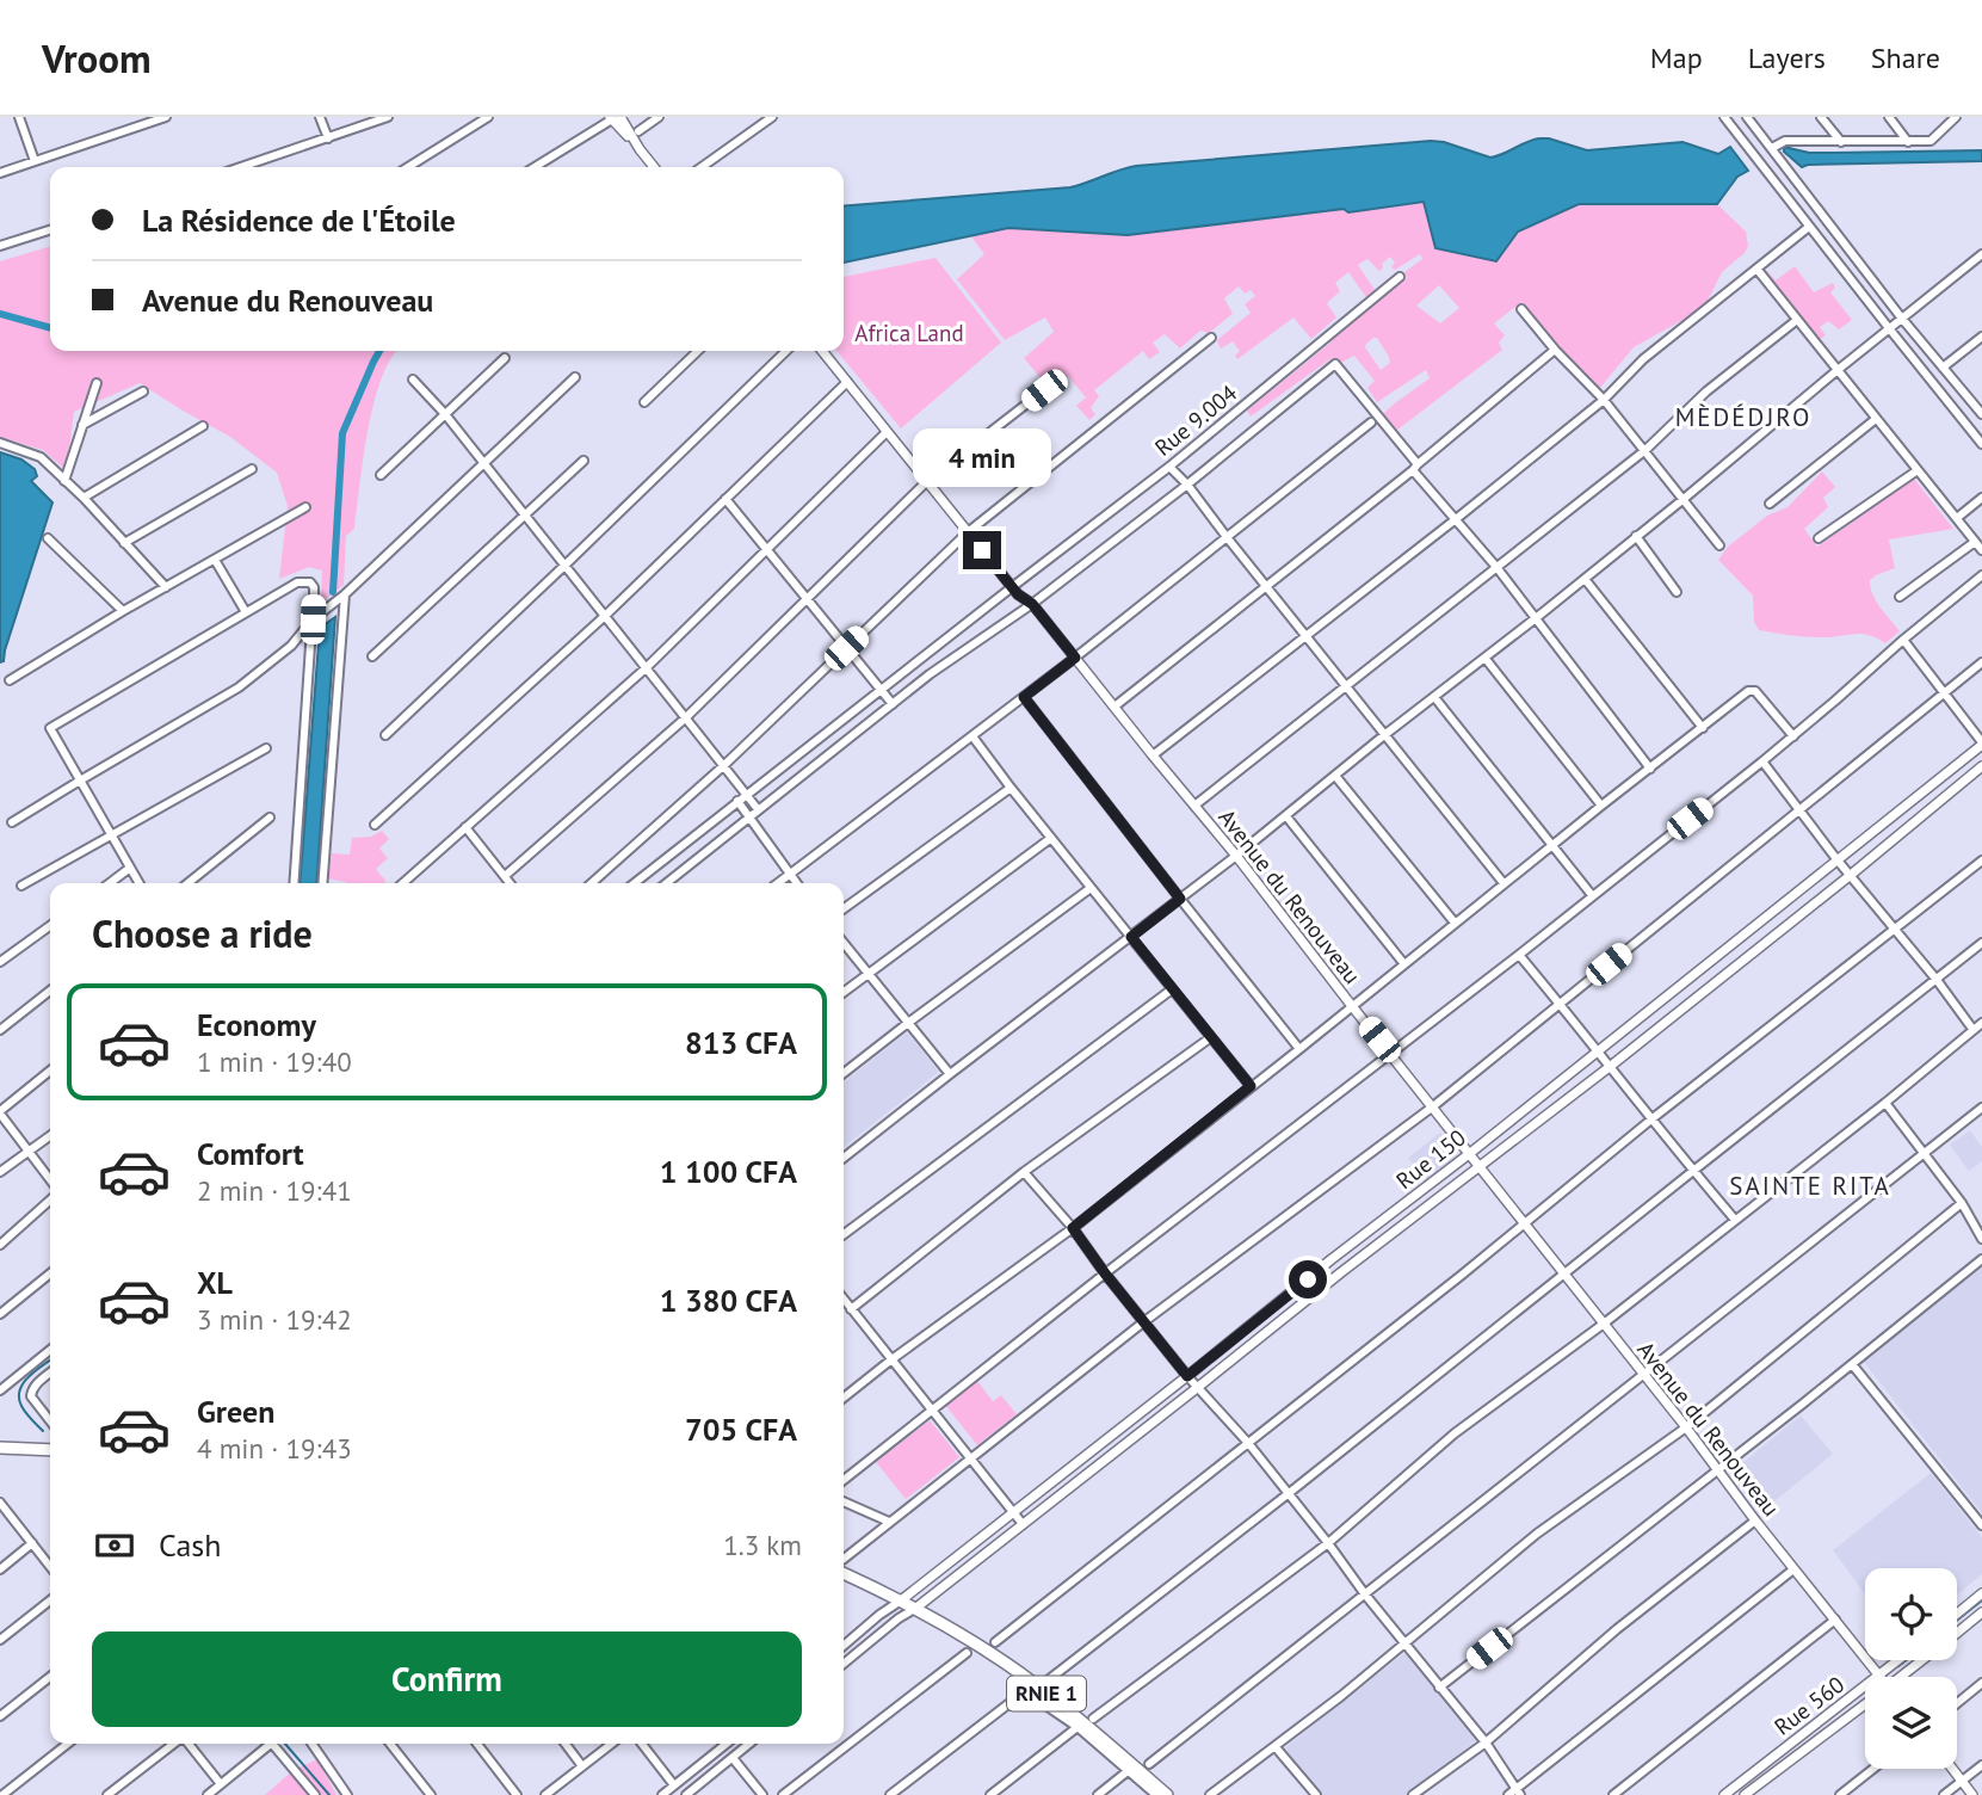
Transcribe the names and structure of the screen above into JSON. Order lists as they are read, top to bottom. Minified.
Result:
{"streets":{"highway":["RNIE 1"],"main road":["Avenue du Renouveau","Rue 150","Rue 560"],"street":["Rue 9.004"]},"crossings":[["Rue 9.004","Avenue du Renouveau"],["Avenue du Renouveau","Rue 150"],["Avenue du Renouveau","Rue 560"],["Rue 150","RNIE 1"]],"districts":["MÈDÉDJRO","SAINTE RITA"],"parks":["Africa Land"],"page":{"header":"Vroom","nav":["Map","Layers","Share"],"banner":["La Résidence de l'Étoile","Avenue du Renouveau"],"bubble":"4 min","heading":"Choose a ride","list":[{"name":"Economy","note":"1 min · 19:40","value":"813 CFA"},{"name":"Comfort","note":"2 min · 19:41","value":"1 100 CFA"},{"name":"XL","note":"3 min · 19:42","value":"1 380 CFA"},{"name":"Green","note":"4 min · 19:43","value":"705 CFA"}],"pay":["Cash","1.3 km"],"buttons":"Confirm"}}
